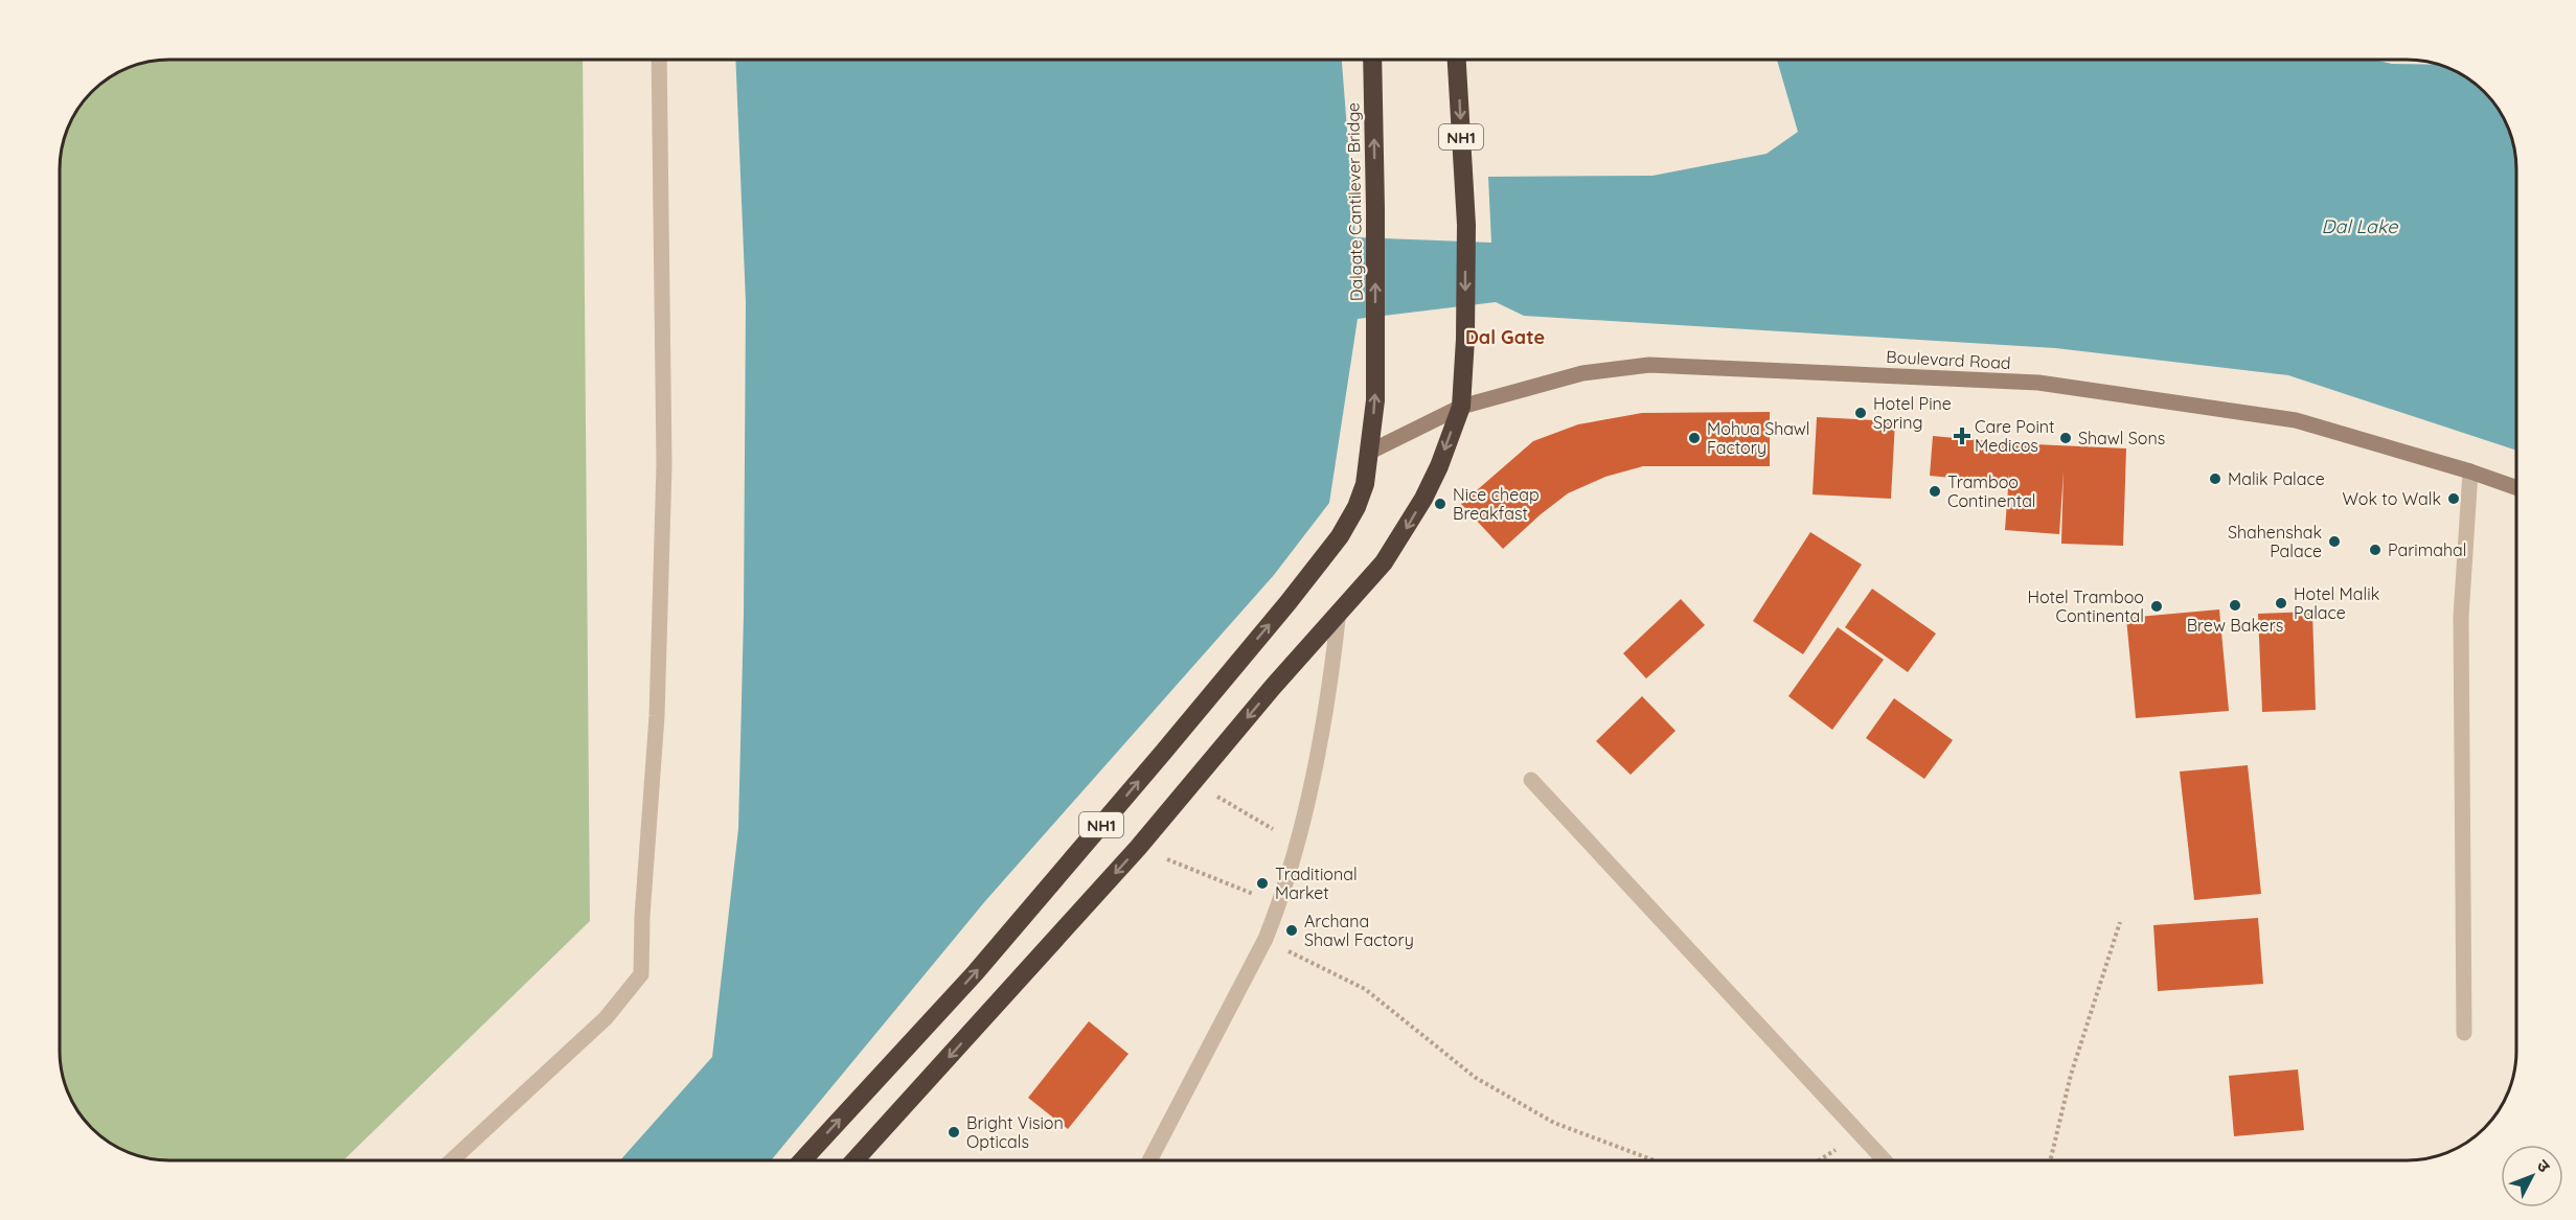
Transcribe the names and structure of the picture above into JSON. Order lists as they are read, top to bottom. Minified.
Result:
{"streets":{"highway":["NH1","Dalgate Cantilever Bridge"],"main road":["Boulevard Road"]},"crossings":[["NH1","Dalgate Cantilever Bridge"],["NH1","Boulevard Road"],["Dalgate Cantilever Bridge","Boulevard Road"]],"districts":["Dal Gate"],"water":["Dal Lake"],"places":{"other":["Hotel Pine Spring","Mohua Shawl Factory","Shawl Sons","Malik Palace","Tramboo Continental","Wok to Walk","Nice cheap Breakfast","Shahenshak Palace","Parimahal","Hotel Malik Palace","Brew Bakers","Hotel Tramboo Continental","Traditional Market","Archana Shawl Factory","Bright Vision Opticals"],"health":["Care Point Medicos"]},"north":"top right"}
